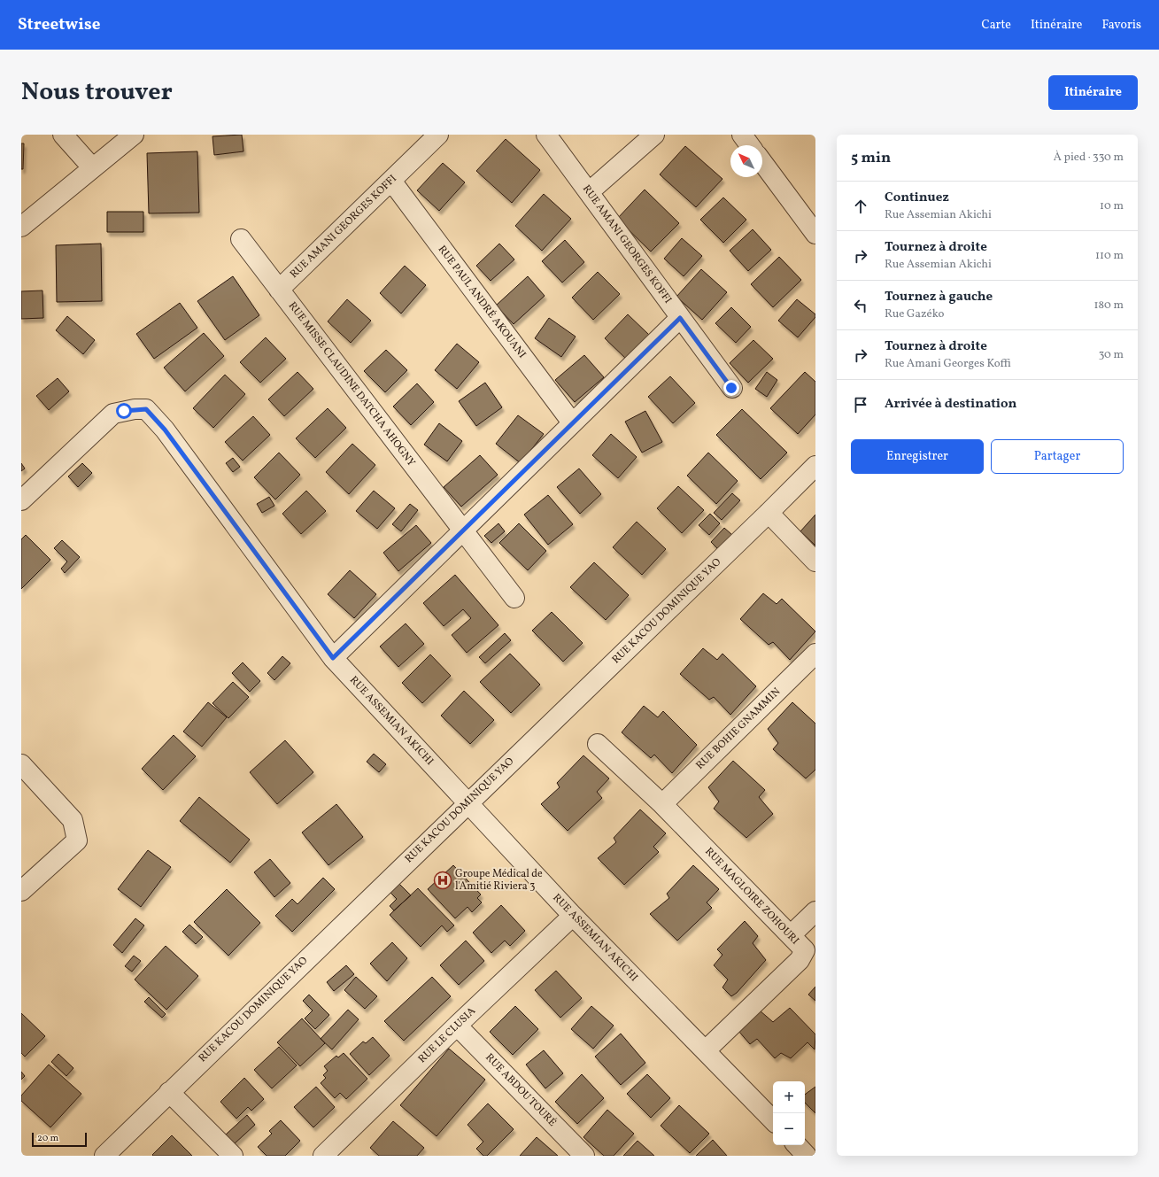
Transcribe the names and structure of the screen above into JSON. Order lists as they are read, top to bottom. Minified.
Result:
{"streets":{"street":["RUE AMANI GEORGES KOFFI","RUE PAUL ANDRÉ AKOUANI","RUE MISSE CLAUDINE DATCHA AHOGNY","RUE KACOU DOMINIQUE YAO","RUE ASSEMIAN AKICHI","RUE BOHIE GNAMMIN","RUE MAGLOIRE ZOHOURI","RUE LE CLUSIA","RUE ABDOU TOURÉ"]},"crossings":[["RUE AMANI GEORGES KOFFI","RUE PAUL ANDRÉ AKOUANI"],["RUE AMANI GEORGES KOFFI","RUE MISSE CLAUDINE DATCHA AHOGNY"],["RUE KACOU DOMINIQUE YAO","RUE ASSEMIAN AKICHI"],["RUE ASSEMIAN AKICHI","RUE MAGLOIRE ZOHOURI"],["RUE ASSEMIAN AKICHI","RUE LE CLUSIA"],["RUE BOHIE GNAMMIN","RUE MAGLOIRE ZOHOURI"],["RUE LE CLUSIA","RUE ABDOU TOURÉ"]],"places":{"hospital":["Groupe Médical de l'Amitié Riviera 3"]},"scale_bar":"20 m","north":"top left","page":{"header":"Streetwise","nav":["Carte","Itinéraire","Favoris"],"title":"Nous trouver","buttons":["Itinéraire",["Enregistrer","Partager"]],"heading":["5 min","À pied · 330 m"],"list":[["Continuez","Rue Assemian Akichi","10 m"],["Tournez à droite","Rue Assemian Akichi","110 m"],["Tournez à gauche","Rue Gazéko","180 m"],["Tournez à droite","Rue Amani Georges Koffi","30 m"],"Arrivée à destination"],"map_buttons":["+","−"],"scale":"20 m"}}
